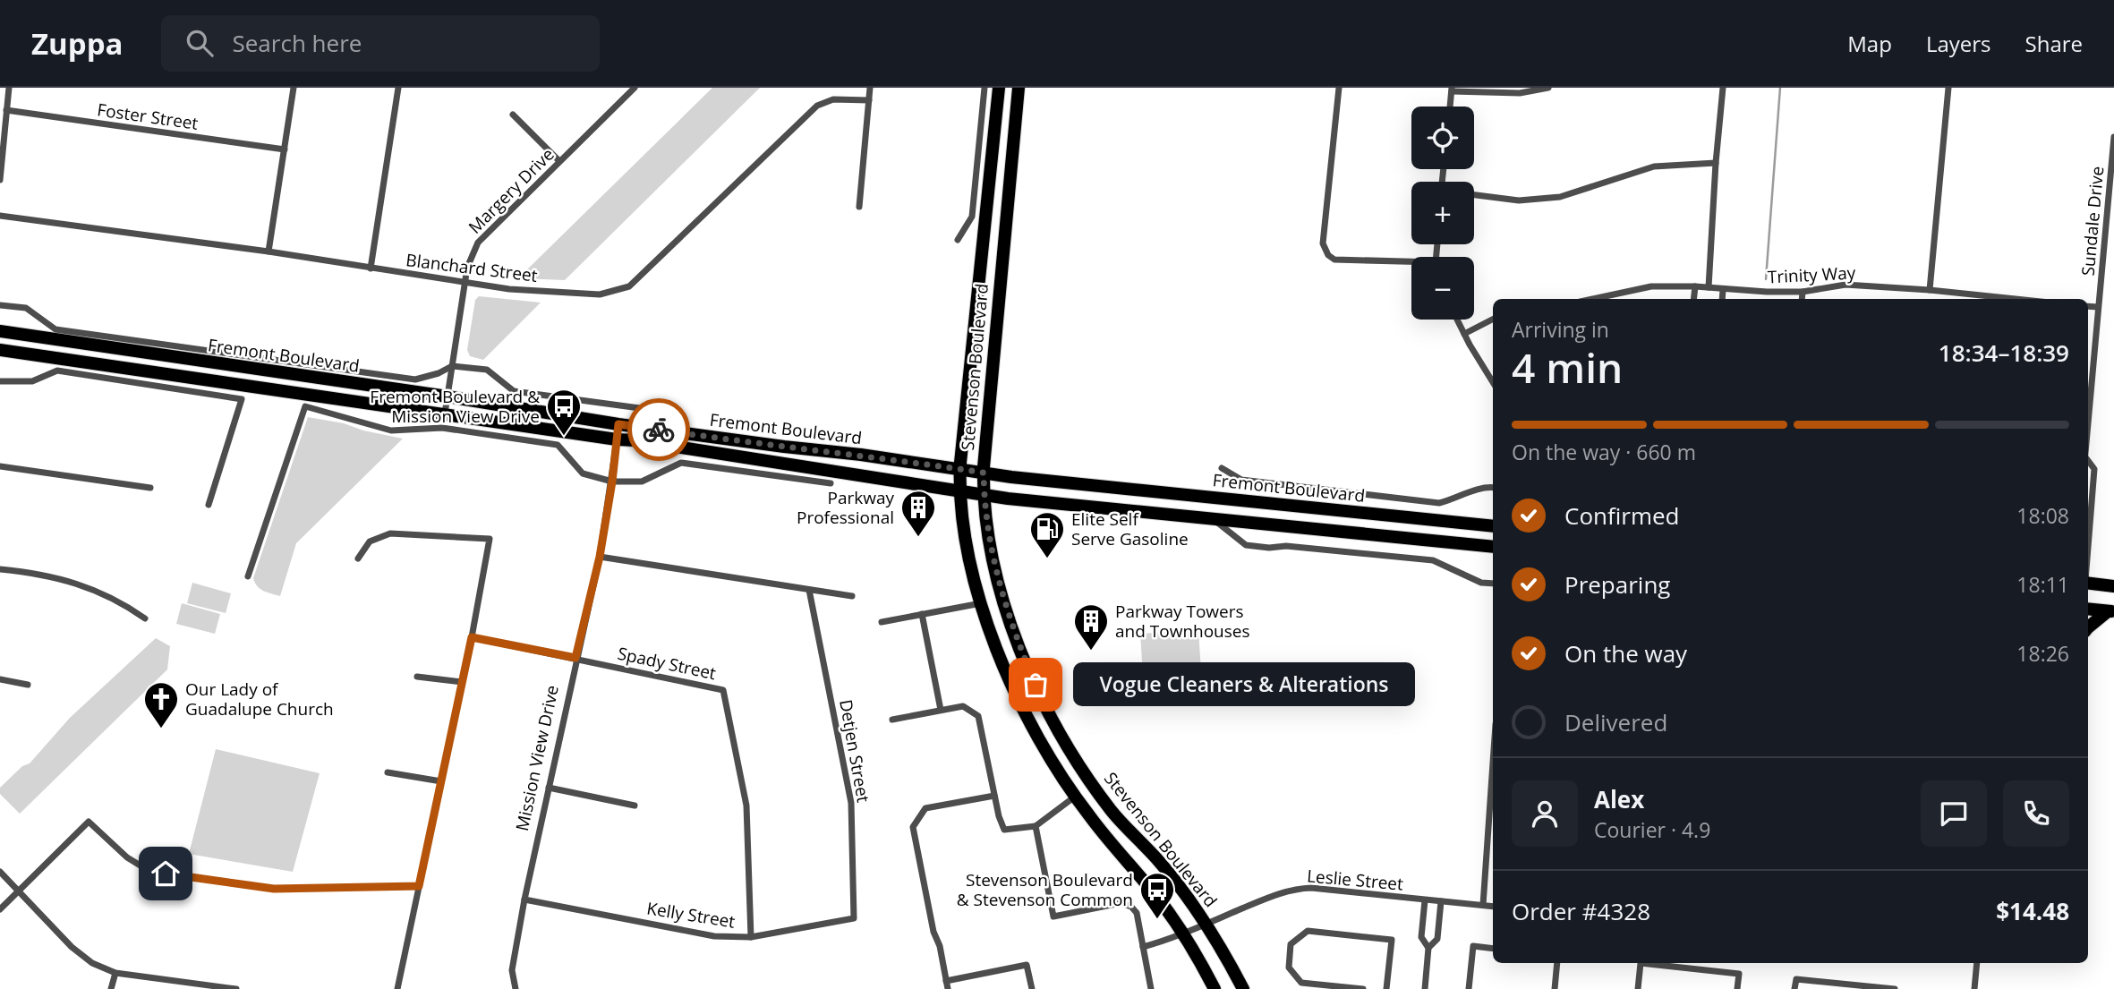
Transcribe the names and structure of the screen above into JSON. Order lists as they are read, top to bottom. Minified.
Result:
{"streets":{"main road":["Fremont Boulevard","Stevenson Boulevard","Mission View Drive"],"street":["Foster Street","Margery Drive","Sundale Drive","Blanchard Street","Trinity Way","Spady Street","Detjen Street","Leslie Street","Kelly Street"]},"crossings":[["Margery Drive","Blanchard Street"],["Margery Drive","Fremont Boulevard"],["Fremont Boulevard","Stevenson Boulevard"],["Fremont Boulevard","Mission View Drive"],["Stevenson Boulevard","Leslie Street"],["Spady Street","Mission View Drive"],["Spady Street","Kelly Street"],["Detjen Street","Kelly Street"],["Mission View Drive","Kelly Street"]],"places":{"bus stop":["Fremont Boulevard & Mission View Drive","Stevenson Boulevard & Stevenson Common"],"building":["Parkway Professional","Parkway Towers and Townhouses"],"fuel station":["Elite Self Serve Gasoline"],"other":["Vogue Cleaners & Alterations"],"church":["Our Lady of Guadalupe Church"]},"page":{"header":"Zuppa","search":"Search here","nav":["Map","Layers","Share"],"map_buttons":["+","−"],"heading":["4 min","Arriving in","18:34–18:39"],"panel":["Alex","Courier · 4.9","Order #4328","$14.48"],"bar":"On the way · 660 m","list":[["Confirmed","18:08"],["Preparing","18:11"],["On the way","18:26"],"Delivered"],"bubble":"Vogue Cleaners & Alterations"}}
